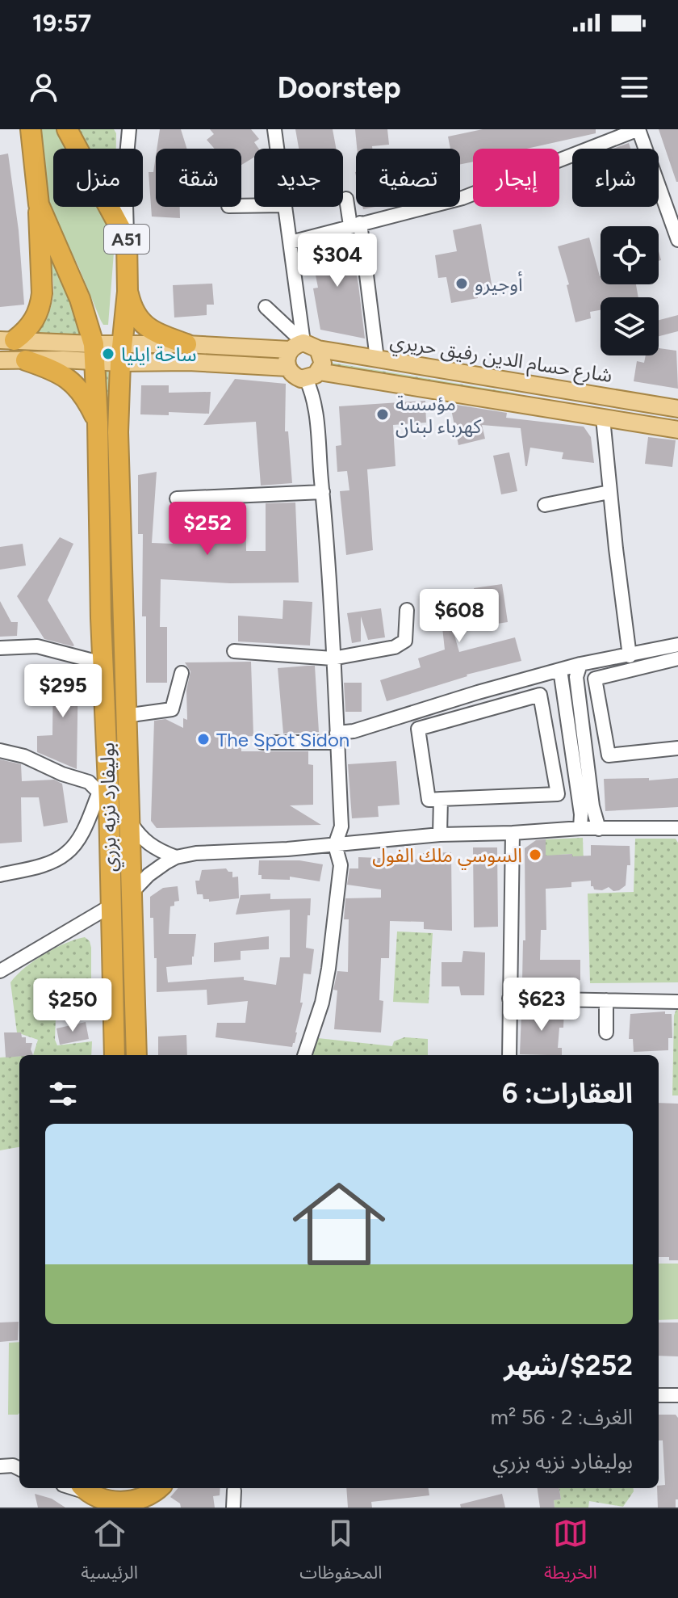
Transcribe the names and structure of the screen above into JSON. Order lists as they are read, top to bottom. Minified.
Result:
{"streets":{"highway":["A51","بوليفارد نزيه بزري"],"main road":["شارع حسام الدين رفيق حريري"]},"crossings":[["A51","شارع حسام الدين رفيق حريري"],["A51","بوليفارد نزيه بزري"],["شارع حسام الدين رفيق حريري","بوليفارد نزيه بزري"]],"places":["أوجيرو","ساحة ايليا","مؤسسة كهرباء لبنان","The Spot Sidon","السوسي ملك الفول"],"page":{"status":"19:57","header":"Doorstep","chip":["شراء","إيجار","تصفية","جديد","شقة","منزل"],"price":["$304","$252","$608","$295","$623","$250"],"heading":"العقارات: 6","list":[{"name":"$252/شهر","note":"الغرف: 2 · 56 m² · بوليفارد نزيه بزري"}],"tabs":["الخريطة","المحفوظات","الرئيسية"]}}
